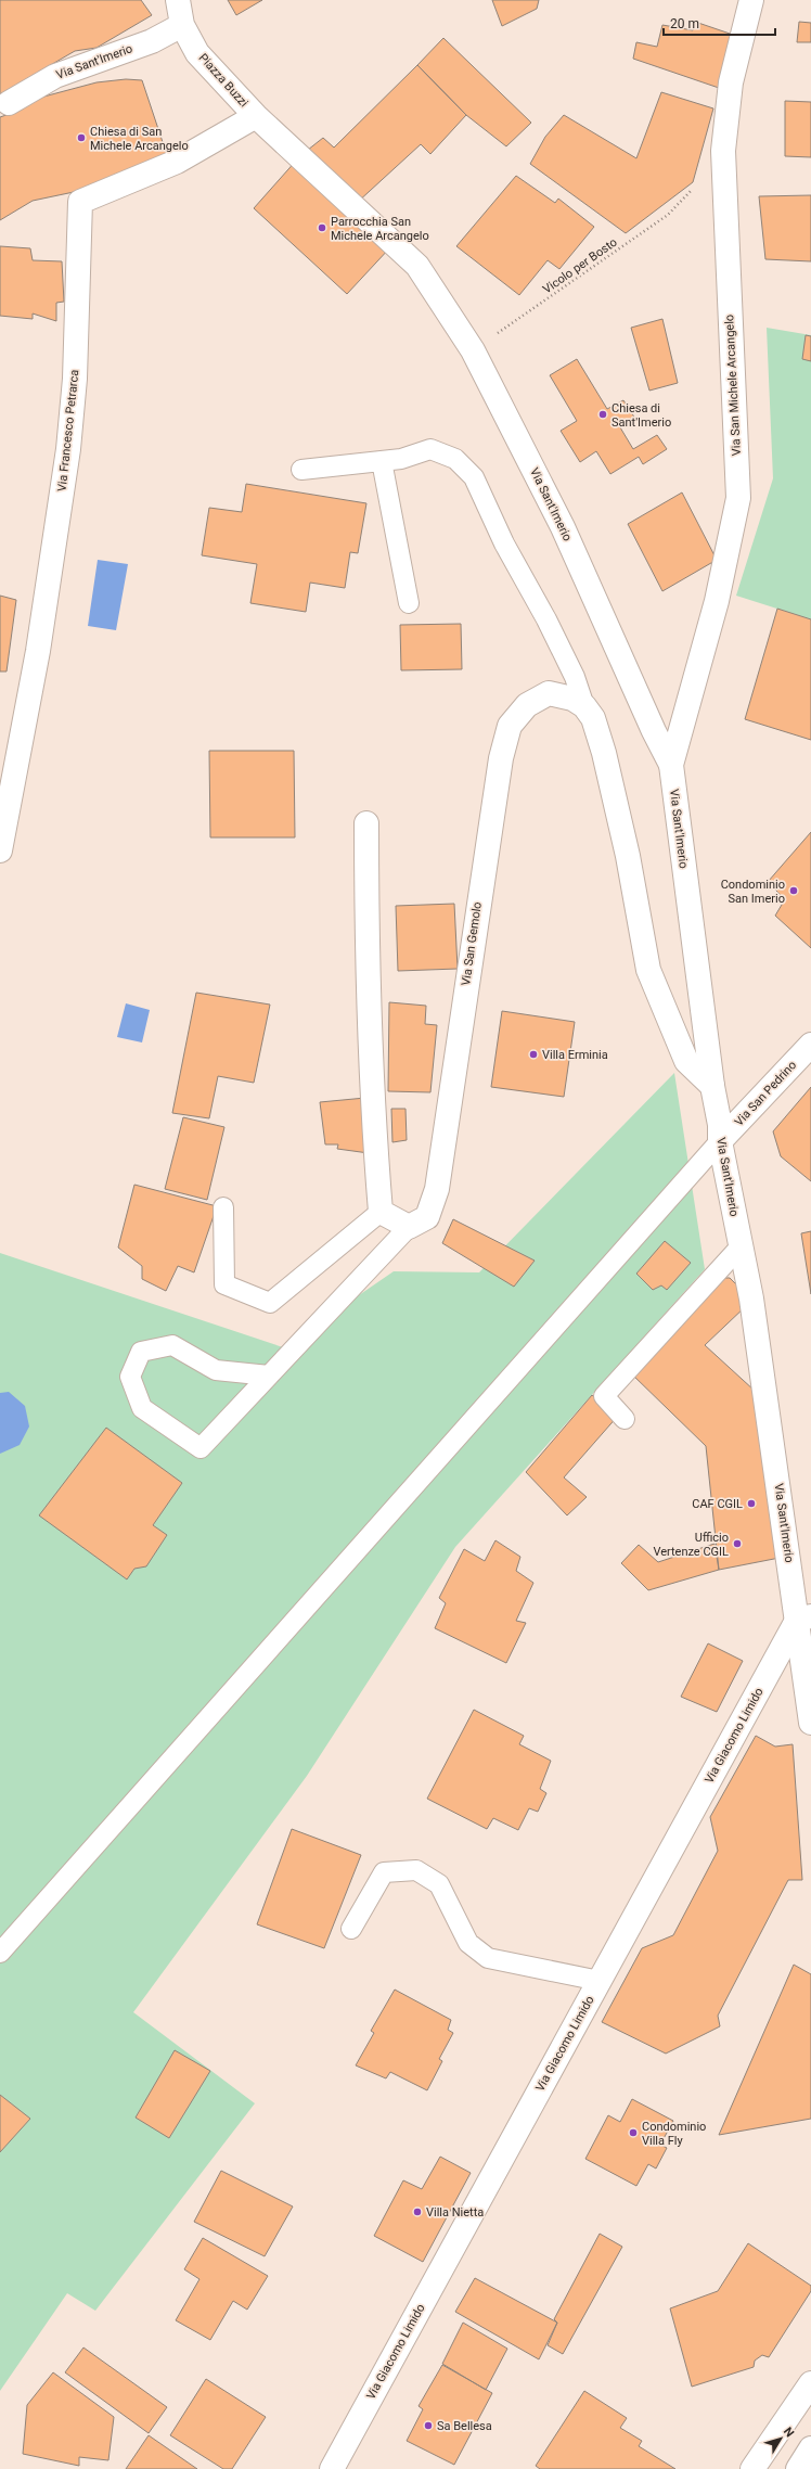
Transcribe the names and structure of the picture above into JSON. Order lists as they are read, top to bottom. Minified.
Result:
{"streets":{"street":["Via Sant'Imerio","Piazza Buzzi","Via San Michele Arcangelo","Via Francesco Petrarca","Via San Gemolo","Via San Pedrino","Via Giacomo Limido"],"path":["Vicolo per Bosto"]},"crossings":[["Via Sant'Imerio","Piazza Buzzi"],["Via Sant'Imerio","Vicolo per Bosto"],["Via Sant'Imerio","Via San Michele Arcangelo"],["Via Sant'Imerio","Via San Pedrino"],["Via Sant'Imerio","Via Giacomo Limido"],["Piazza Buzzi","Via Francesco Petrarca"]],"places":["Chiesa di San Michele Arcangelo","Parrocchia San Michele Arcangelo","Chiesa di Sant'Imerio","Condominio San Imerio","Villa Erminia","CAF CGIL","Ufficio Vertenze CGIL","Condominio Villa Fly","Villa Nietta","Sa Bellesa"],"scale_bar":"20 m","north":"top right"}
